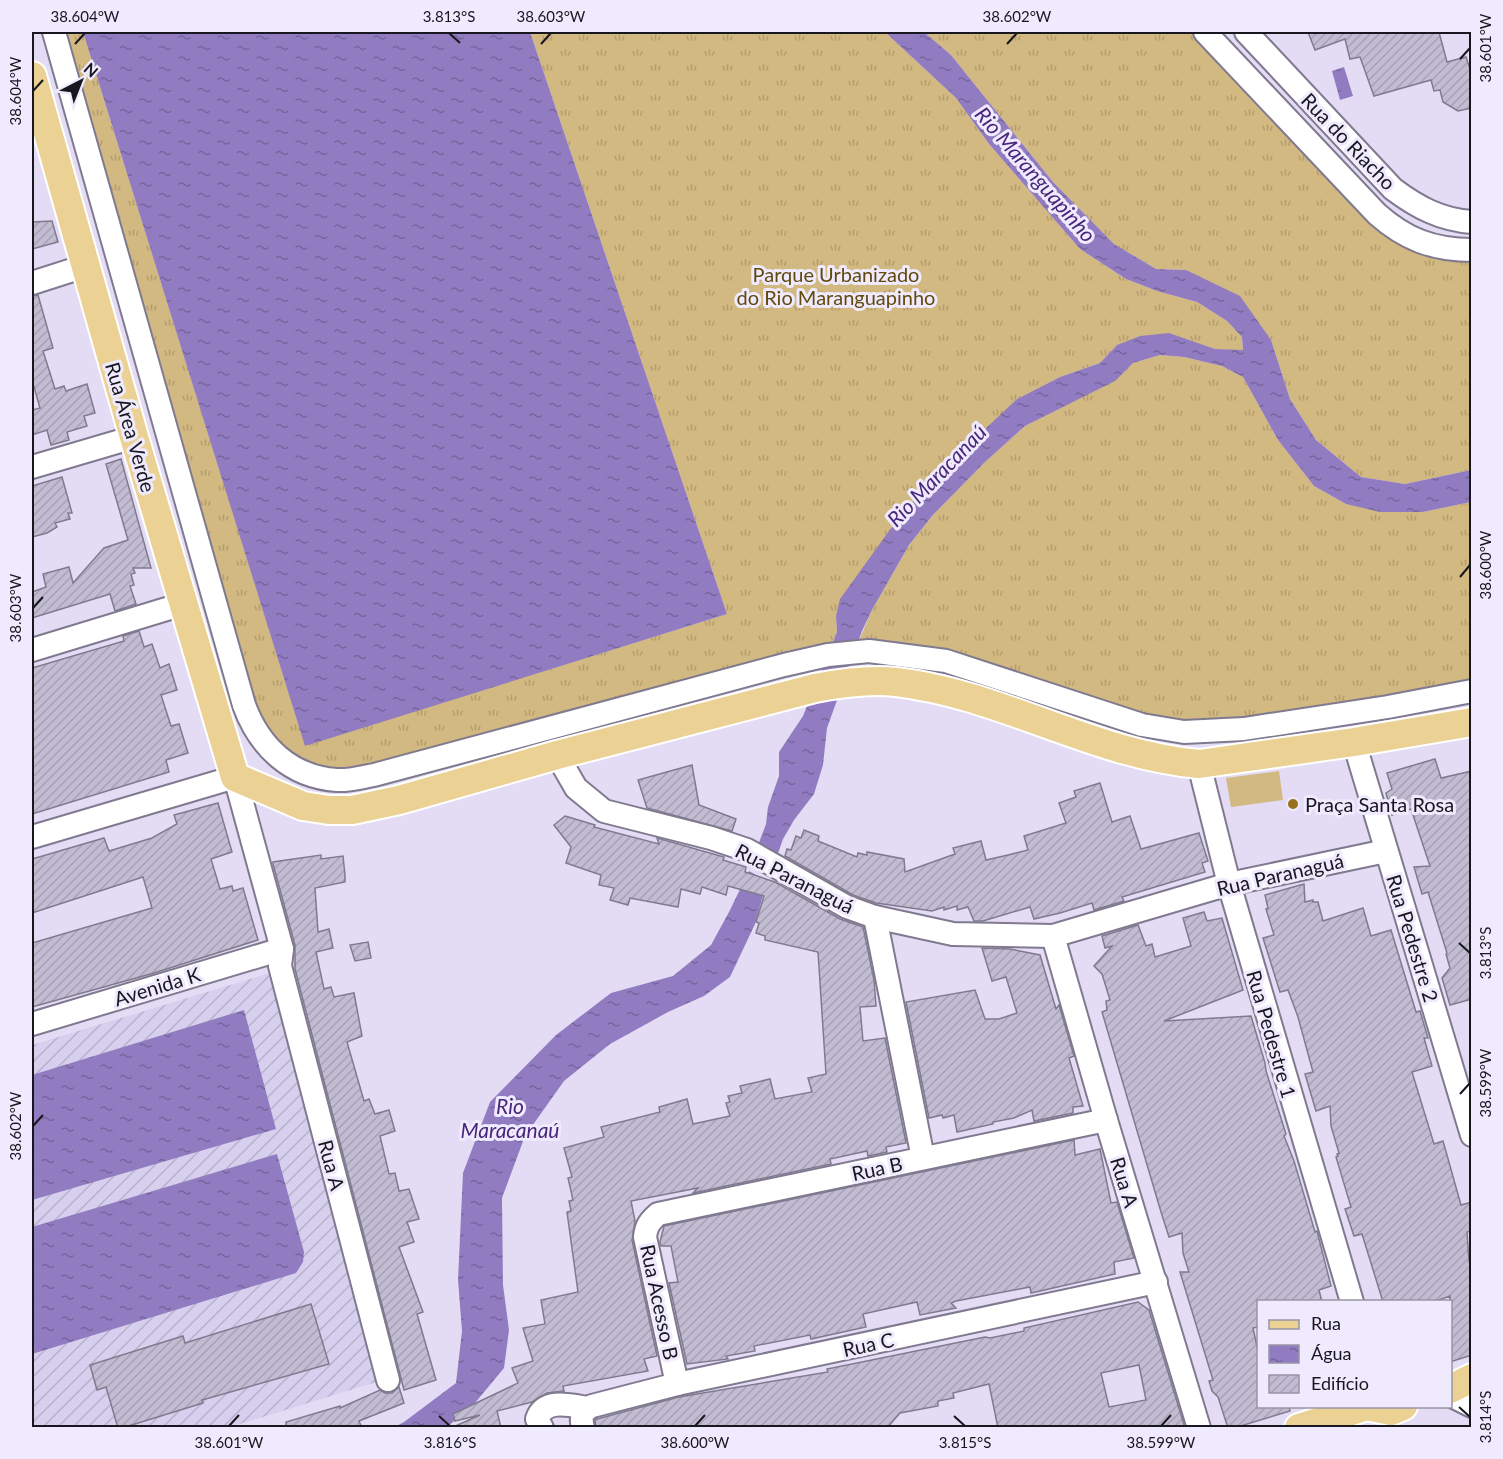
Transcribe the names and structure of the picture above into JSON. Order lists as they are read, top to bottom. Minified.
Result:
{"streets":{"main road":["Rua Área Verde"],"street":["Rua do Riacho","Rua Paranaguá","Rua Pedestre 2","Avenida K","Rua Pedestre 1","Rua A","Rua B","Rua Acesso B","Rua C"]},"crossings":[["Rua Área Verde","Avenida K"],["Rua Área Verde","Rua A"],["Rua Paranaguá","Rua Pedestre 2"],["Rua Paranaguá","Rua Pedestre 1"],["Rua Paranaguá","Rua A"],["Avenida K","Rua A"],["Rua A","Rua B"],["Rua A","Rua C"],["Rua B","Rua Acesso B"],["Rua Acesso B","Rua C"]],"water":["Rio Maranguapinho","Rio Maracanaú"],"parks":["Parque Urbanizado do Rio Maranguapinho"],"places":["Praça Santa Rosa"],"legend":["Rua","Água","Edifício"],"north":"top right","coordinates":["38.604°W","3.813°S","38.603°W","38.602°W","38.601°W","38.600°W","38.599°W","3.814°S","3.816°S","3.815°S"]}
